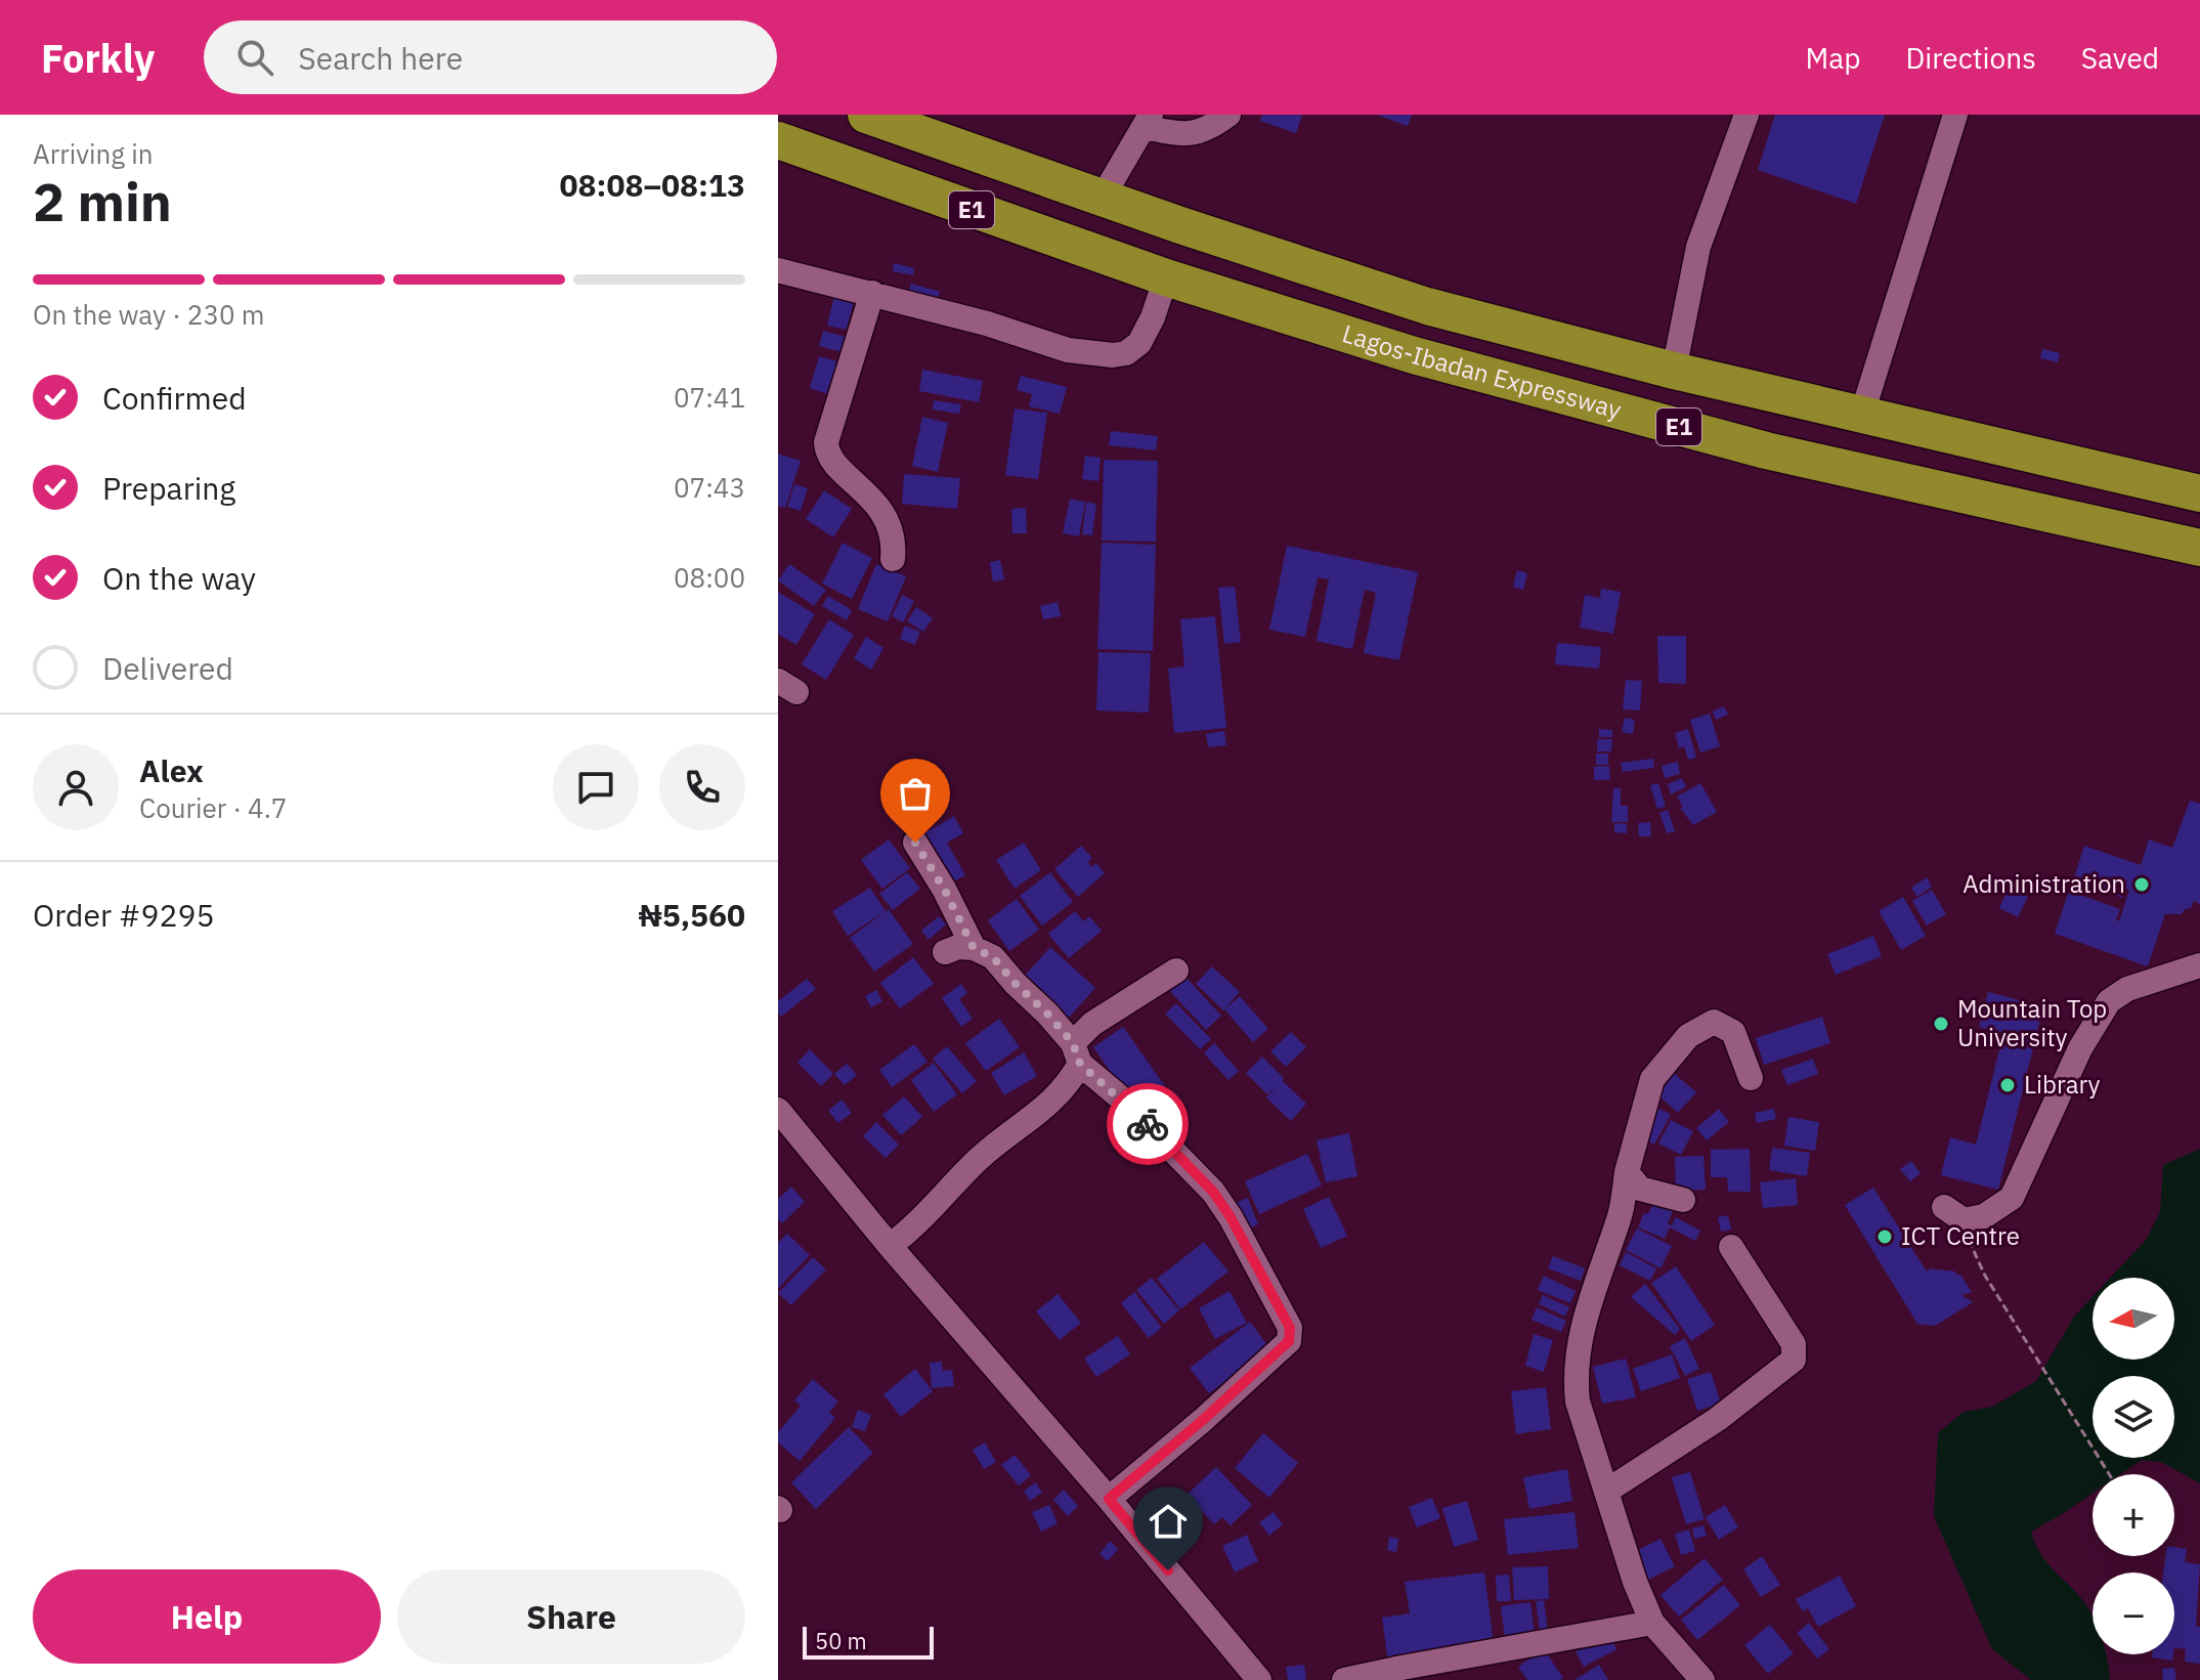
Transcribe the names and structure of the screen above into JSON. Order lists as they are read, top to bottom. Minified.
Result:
{"streets":{"highway":["E1","Lagos-Ibadan Expressway"]},"places":["Administration","Mountain Top University","Library","ICT Centre"],"scale_bar":"50 m","north":"left","page":{"header":"Forkly","search":"Search here","nav":["Map","Directions","Saved"],"heading":["2 min","Arriving in","08:08–08:13"],"panel":["Alex","Courier · 4.7","Order #9295","₦5,560"],"bar":"On the way · 230 m","list":[["Confirmed","07:41"],["Preparing","07:43"],["On the way","08:00"],"Delivered"],"map_buttons":["+","−"],"buttons":["Help","Share"],"scale":"50 m"}}
